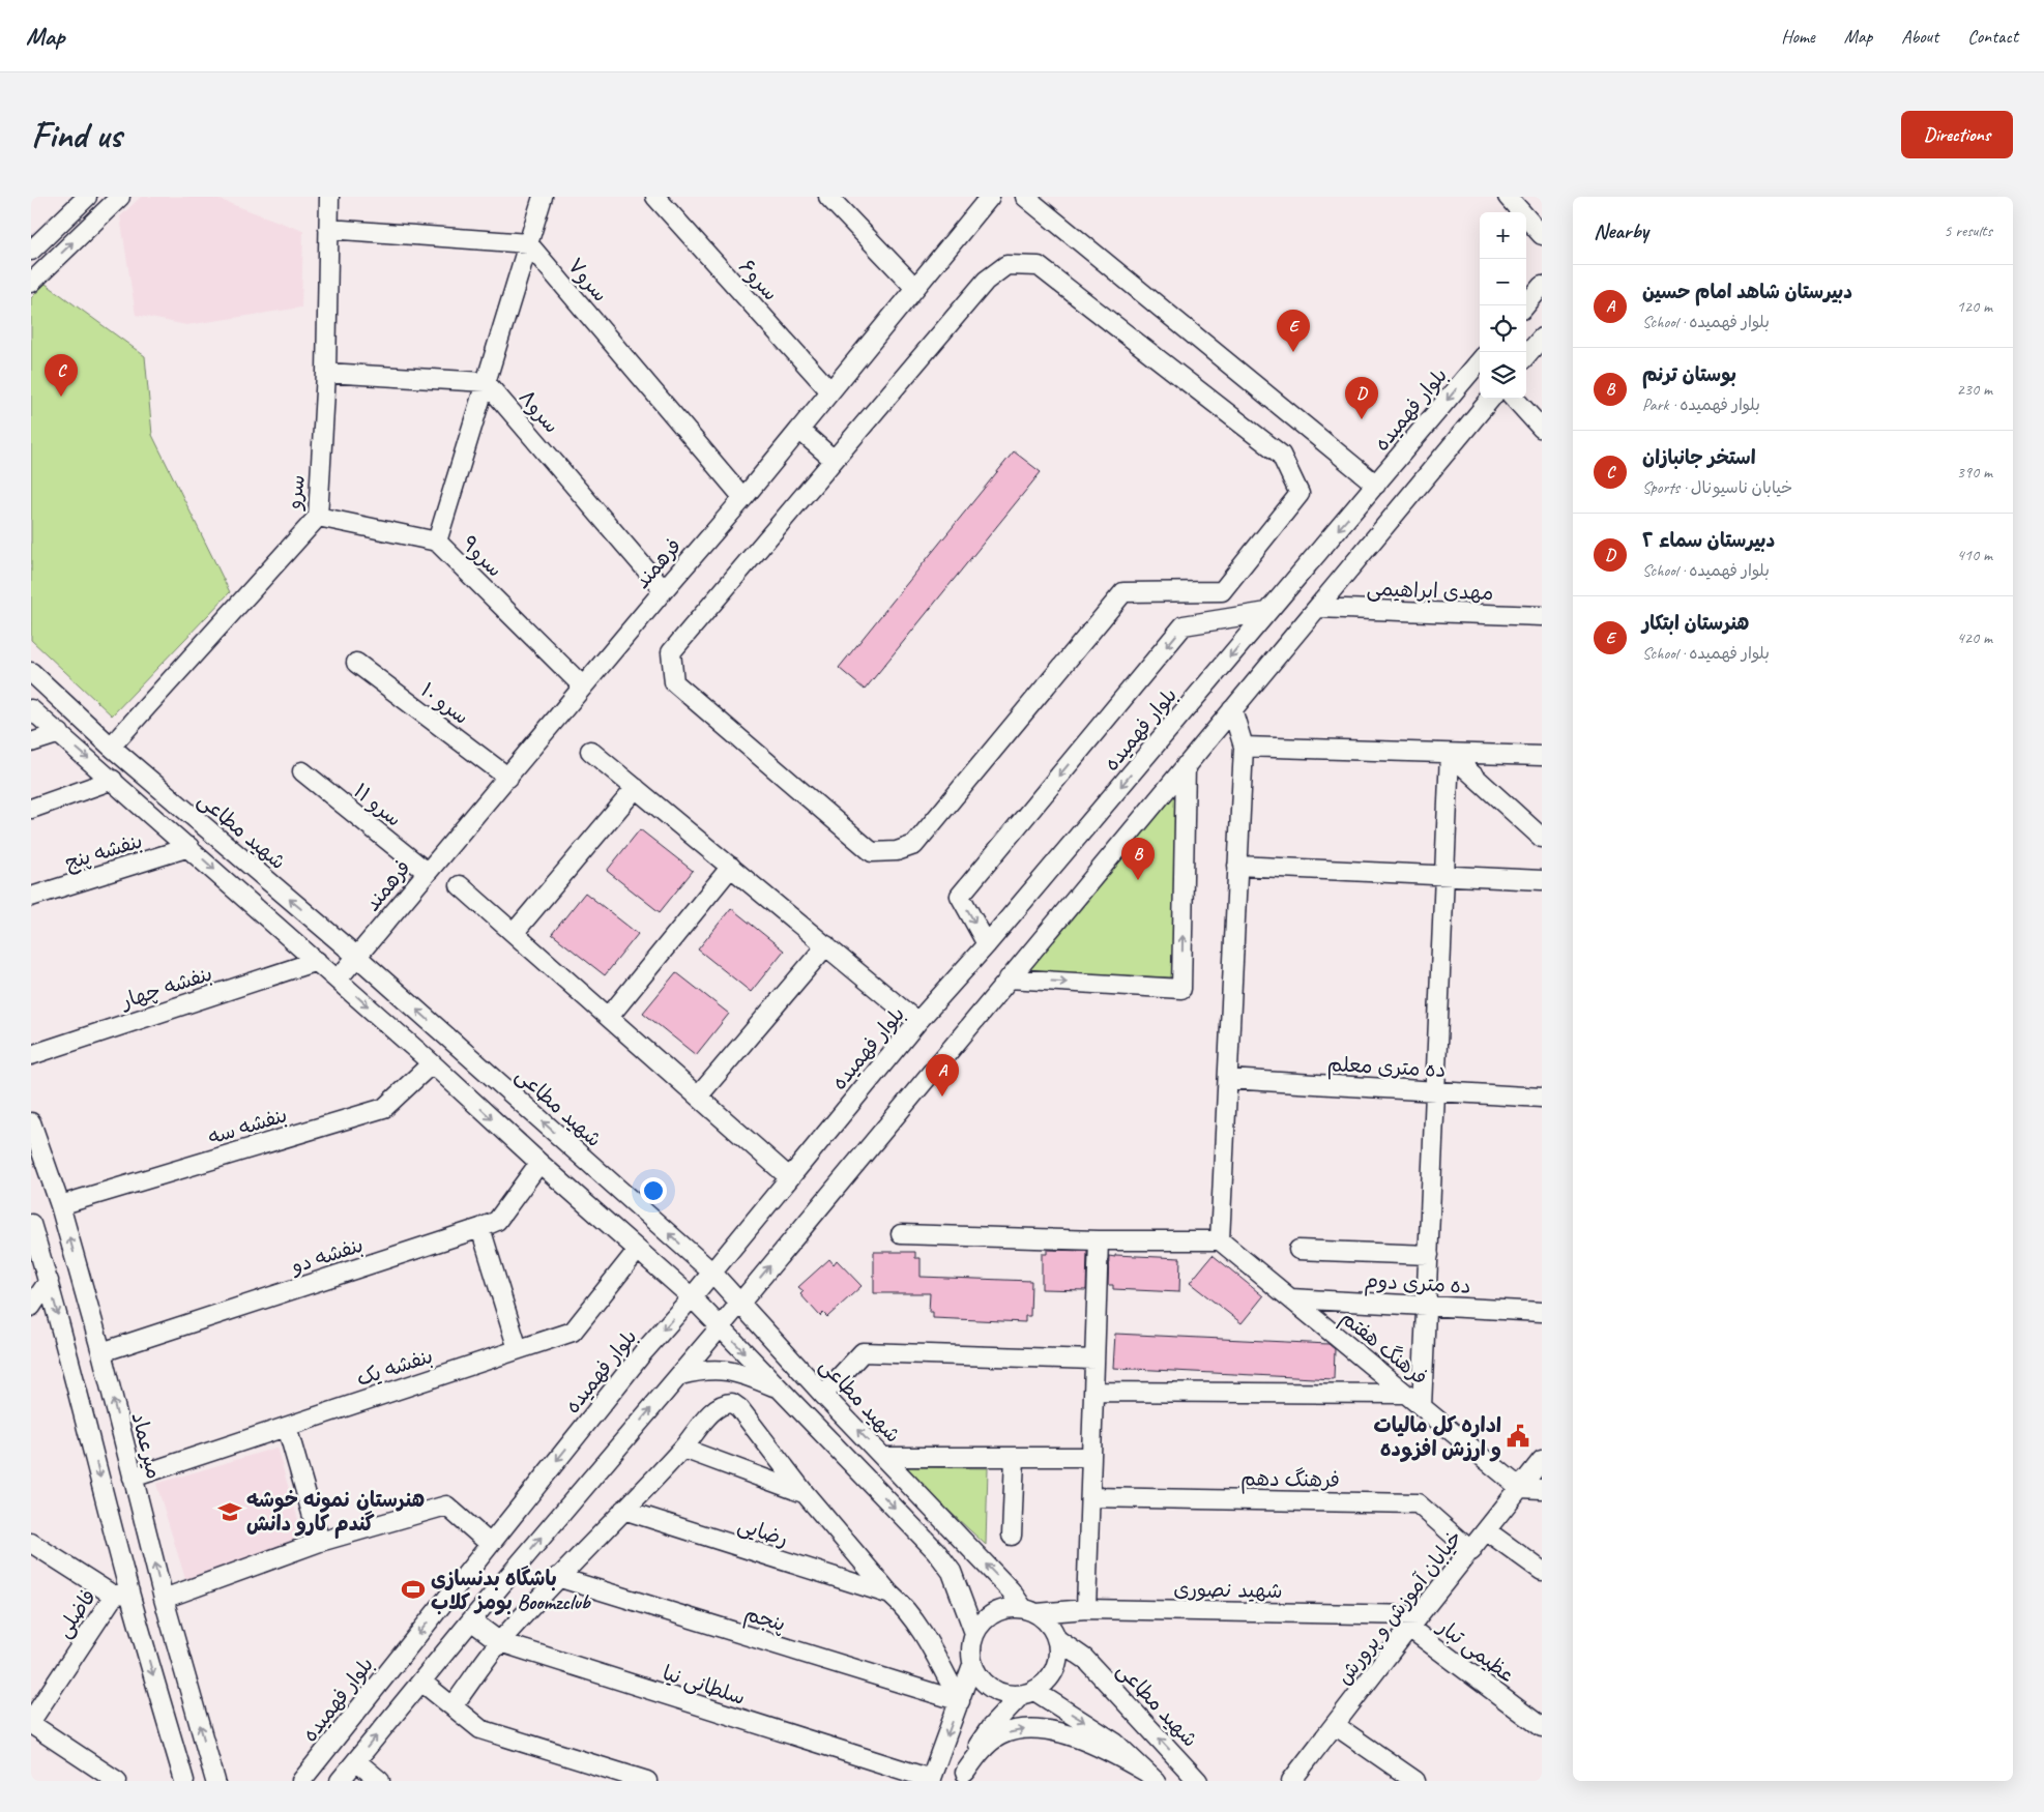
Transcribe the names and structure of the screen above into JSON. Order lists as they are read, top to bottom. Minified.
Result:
{"streets":{"street":["سرو۷","سرو۶","بلوار فهمیده","سرو۸","سرو","سرو۹","فرهمند","مهدی ابراهیمی","سرو ۱۰","۱۱ سرو","شهید مطاعی","بنفشه پنج","بنفشه چهار","ده متری معلم","بنفشه سه","بنفشه دو","ده متری دوم","فرهنگ هفتم","بنفشه یک","میرعماد","فرهنگ دهم","رضایی","شهید نصوری","خیابان آموزش و پرورش","فاضلی","پنجم","عظیمی تبار","سلطانی نیا"]},"crossings":[["سرو۷","فرهمند"],["سرو۶","فرهمند"],["بلوار فهمیده","شهید مطاعی"],["سرو۸","فرهمند"],["سرو","سرو۹"],["سرو","شهید مطاعی"],["سرو۹","فرهمند"],["فرهمند","سرو ۱۰"],["فرهمند","۱۱ سرو"],["فرهمند","شهید مطاعی"],["شهید مطاعی","شهید نصوری"],["بنفشه سه","میرعماد"],["بنفشه دو","میرعماد"],["ده متری دوم","فرهنگ هفتم"],["فرهنگ هفتم","خیابان آموزش و پرورش"],["بنفشه یک","میرعماد"],["فرهنگ دهم","خیابان آموزش و پرورش"],["شهید نصوری","خیابان آموزش و پرورش"],["شهید نصوری","عظیمی تبار"],["خیابان آموزش و پرورش","عظیمی تبار"]],"places":{"public building":["اداره کل مالیات و ارزش افزوده"],"school or university":["هنرستان نمونه خوشه گندم کارو دانش"],"sports":["باشگاه بدنسازی بومز کلاب Boomzclub"]},"page":{"header":"Map","nav":["Home","Map","About","Contact"],"buttons":"Directions","title":"Find us","heading":["Nearby","5 results"],"map_buttons":["+","−"],"list":[{"mark":"A","name":"دبیرستان شاهد امام حسین","note":"School · بلوار فهمیده","value":"120 m"},{"mark":"B","name":"بوستان ترنم","note":"Park · بلوار فهمیده","value":"230 m"},{"mark":"C","name":"استخر جانبازان","note":"Sports · خیابان ناسیونال","value":"390 m"},{"mark":"D","name":"دبیرستان سماء ٢","note":"School · بلوار فهمیده","value":"410 m"},{"mark":"E","name":"هنرستان ابتکار","note":"School · بلوار فهمیده","value":"420 m"}],"pins":["E","C","D","B","A"]}}
